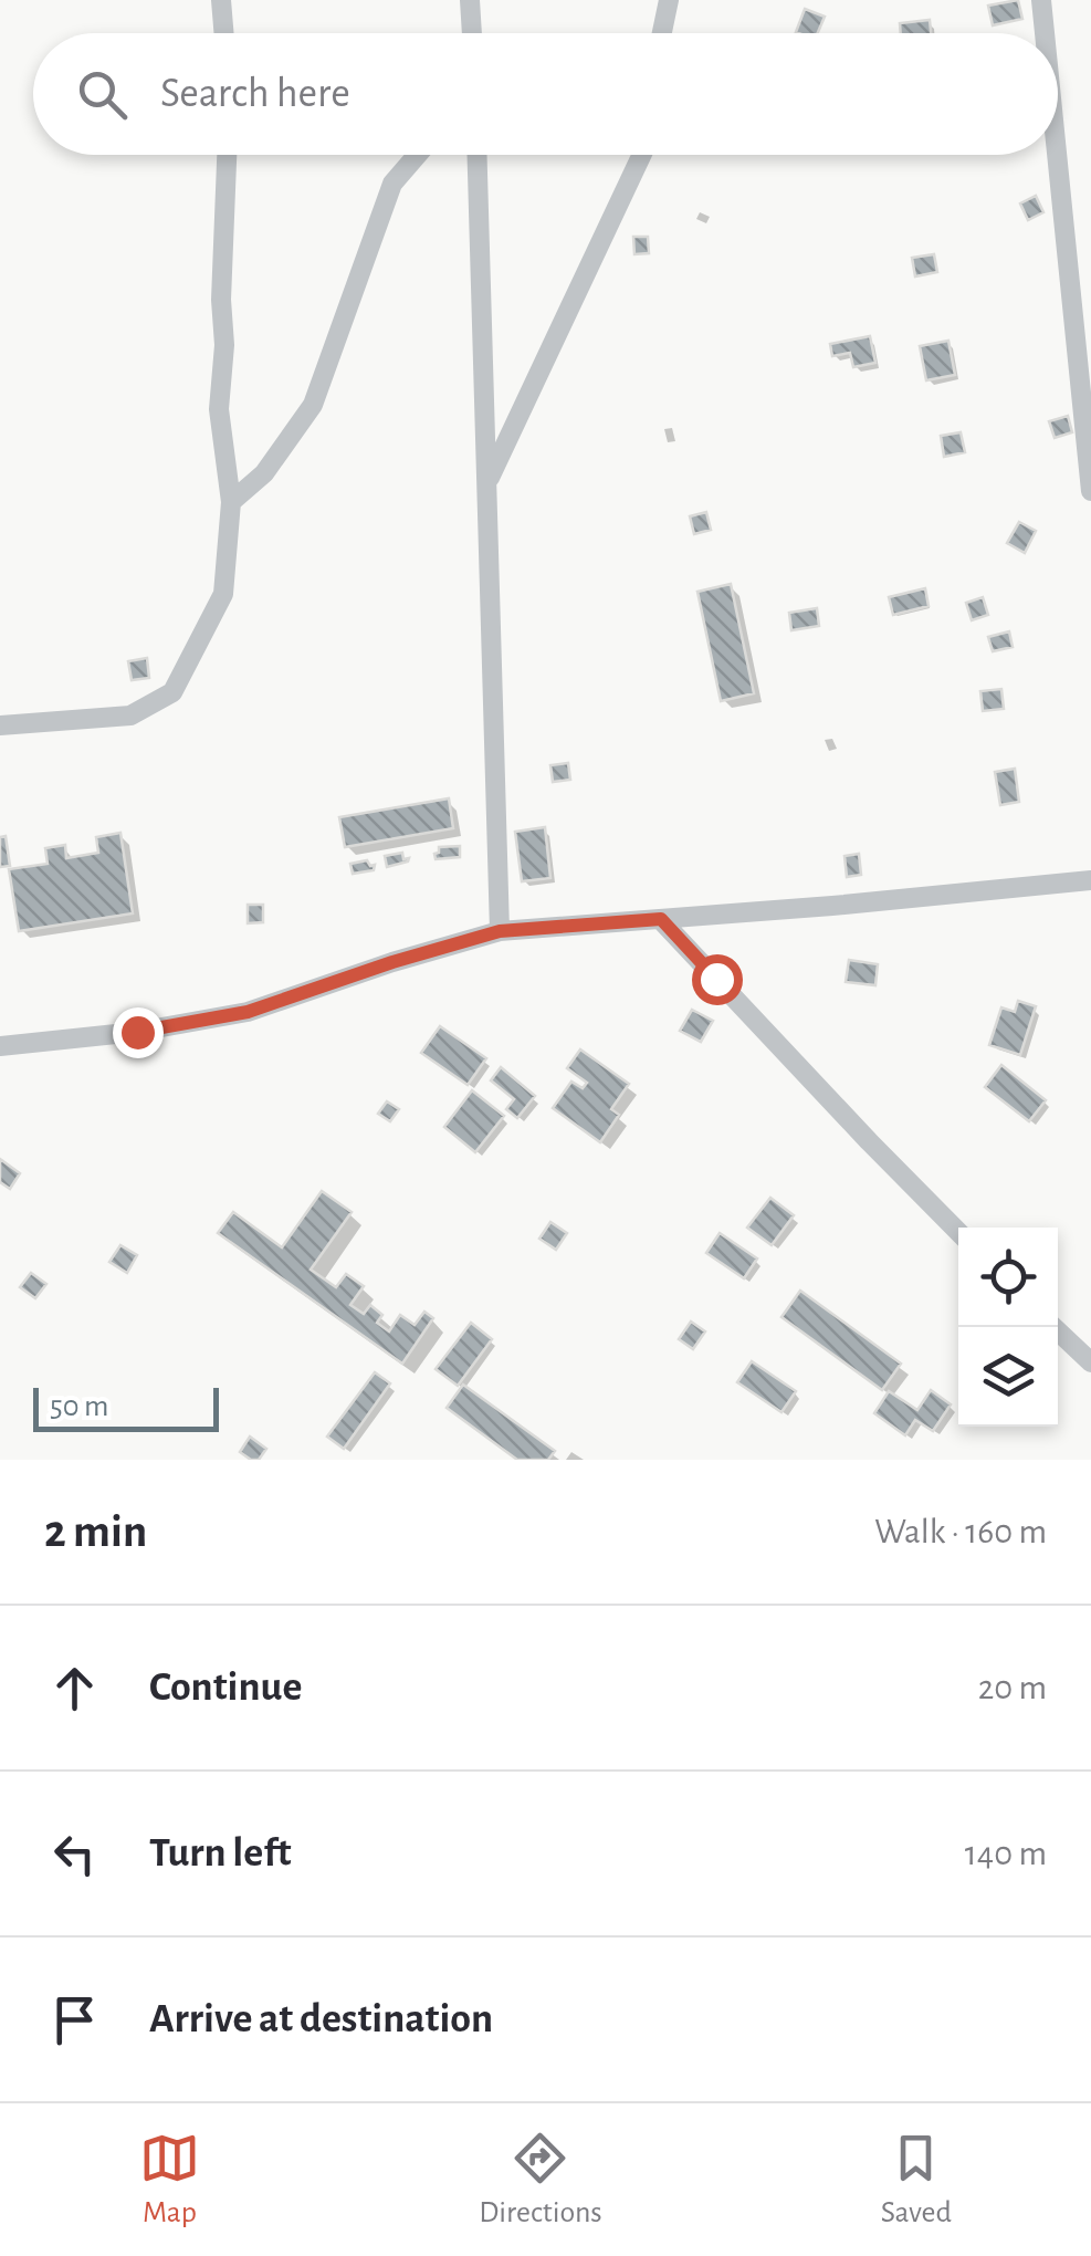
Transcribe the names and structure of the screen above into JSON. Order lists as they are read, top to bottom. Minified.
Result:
{"scale_bar":"50 m","page":{"search":"Search here","scale":"50 m","heading":["2 min","Walk · 160 m"],"list":[["Continue","20 m"],["Turn left","140 m"],"Arrive at destination"],"nav":["Map","Directions","Saved"]}}
